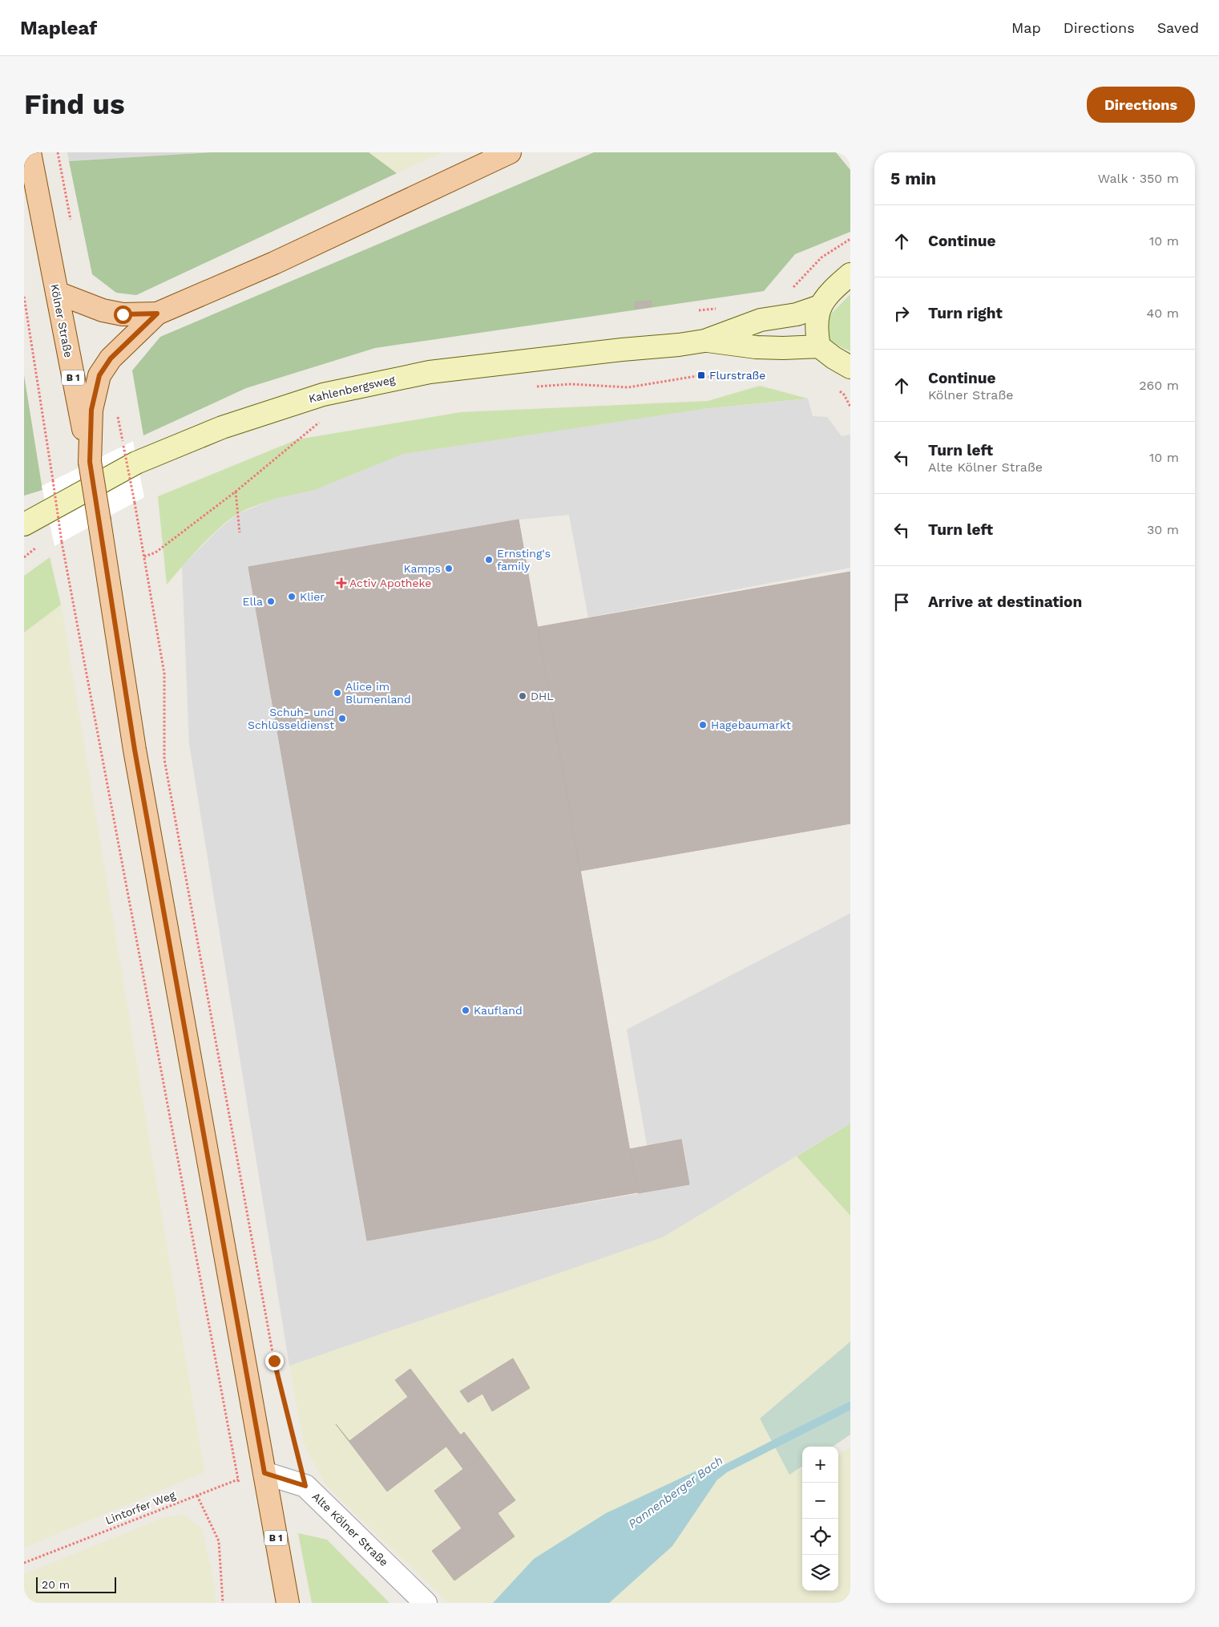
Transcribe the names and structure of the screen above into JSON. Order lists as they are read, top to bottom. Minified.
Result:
{"streets":{"main road":["Kölner Straße","B 1","Kahlenbergsweg"],"street":["Alte Kölner Straße"],"path":["Lintorfer Weg"]},"crossings":[["Kölner Straße","Lintorfer Weg"],["Kölner Straße","Alte Kölner Straße"],["Lintorfer Weg","Alte Kölner Straße"]],"water":["Pannenberger Bach"],"places":{"transit":["Flurstraße"],"other":["Ernsting's family","Kamps","Klier","Ella","Alice im Blumenland","DHL","Schuh- und Schlüsseldienst","Hagebaumarkt","Kaufland"],"health":["Activ Apotheke"]},"scale_bar":"20 m","page":{"header":"Mapleaf","nav":["Map","Directions","Saved"],"buttons":"Directions","title":"Find us","heading":["5 min","Walk · 350 m"],"list":[["Continue","10 m"],["Turn right","40 m"],["Continue","Kölner Straße","260 m"],["Turn left","Alte Kölner Straße","10 m"],["Turn left","30 m"],"Arrive at destination"],"map_buttons":["+","−"],"scale":"20 m"}}
